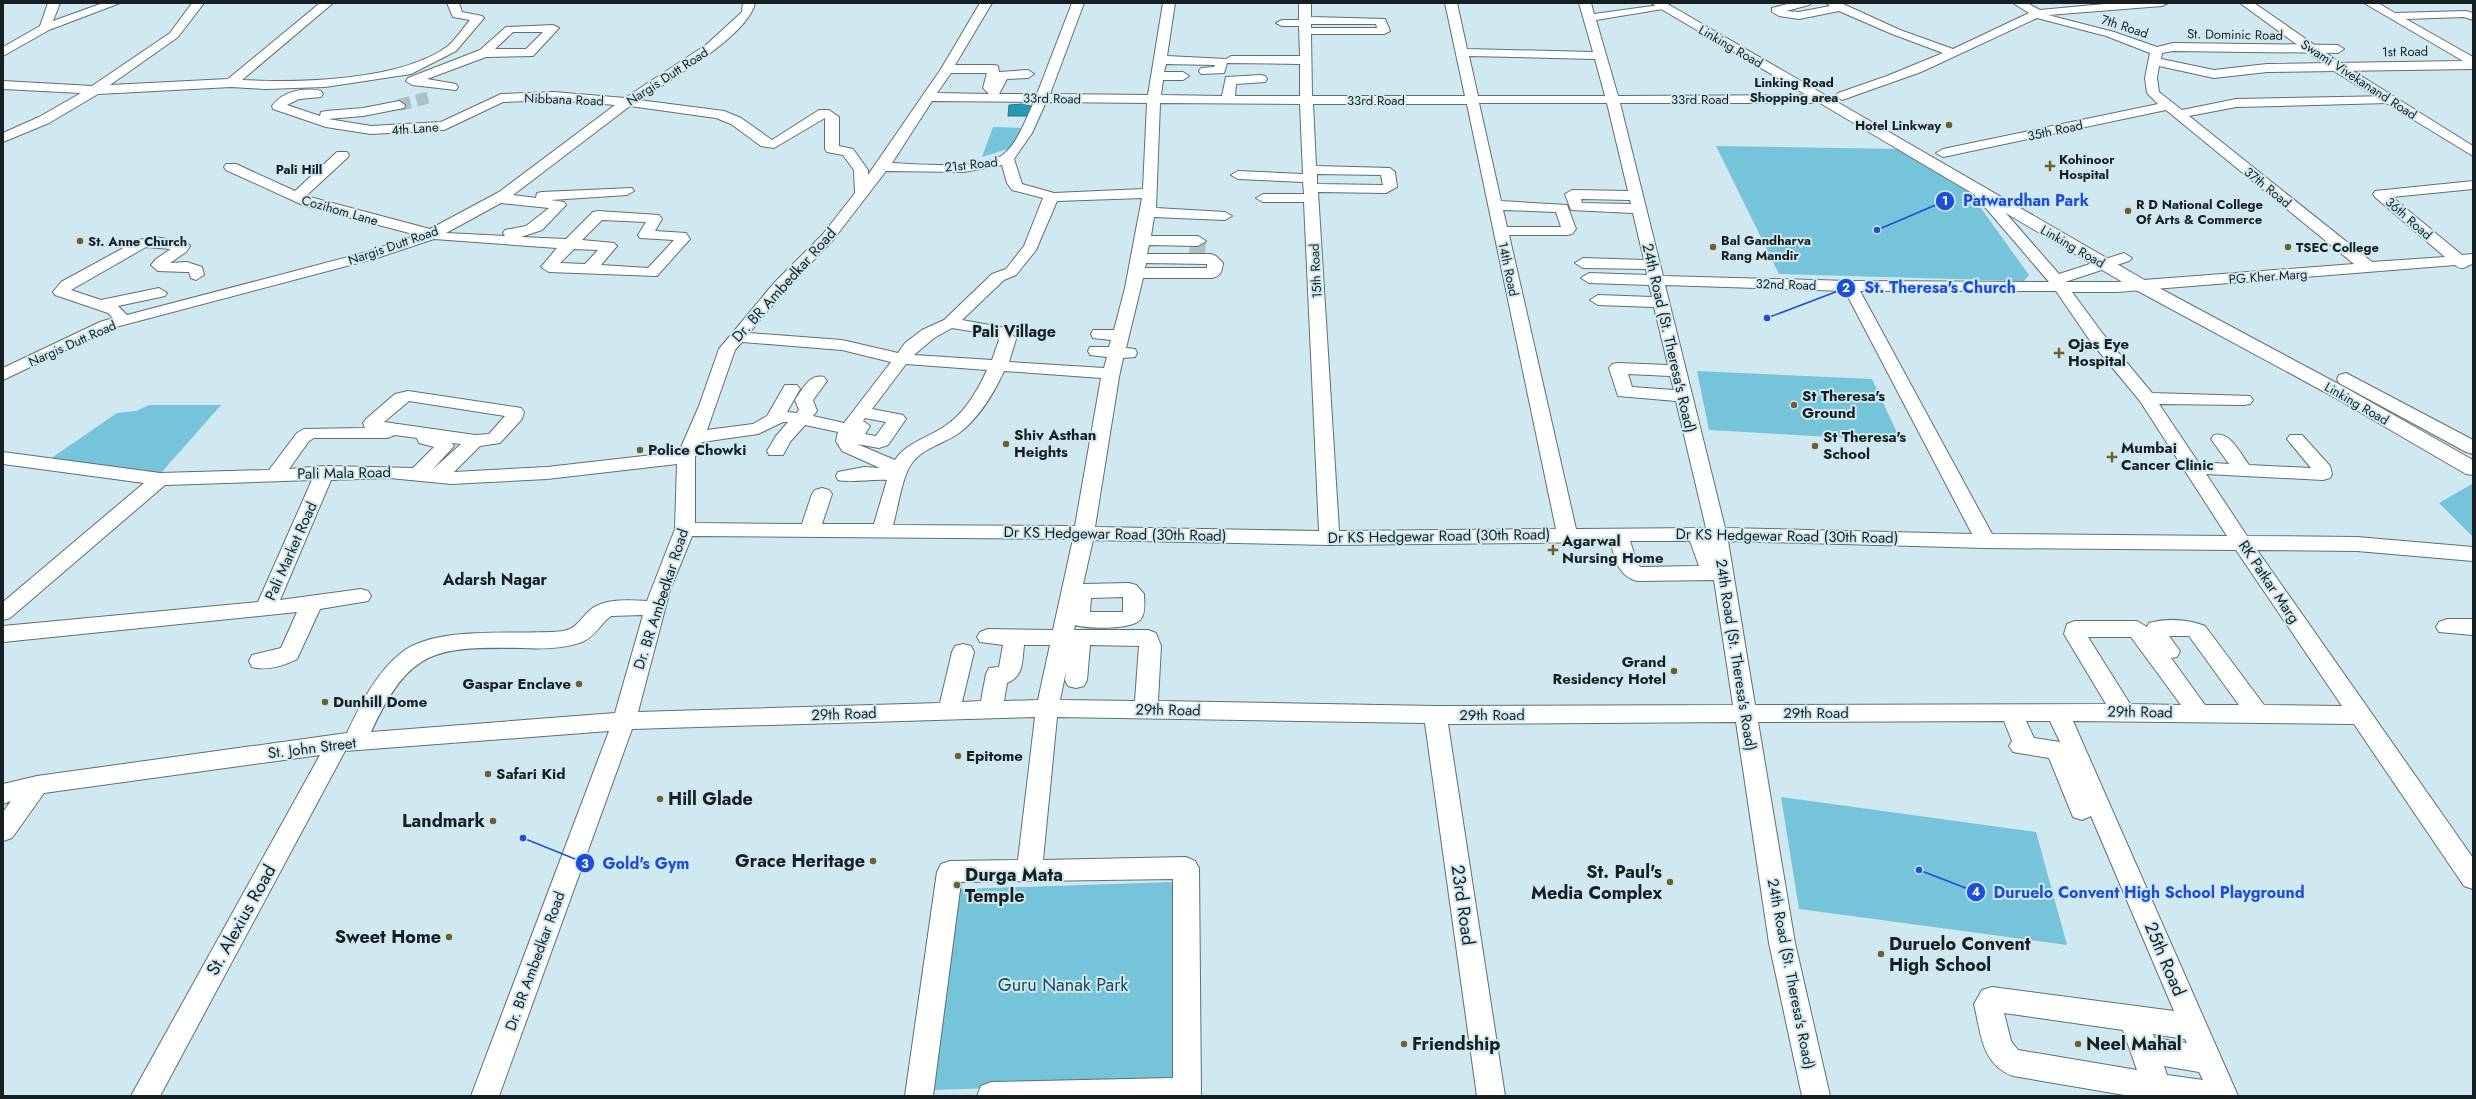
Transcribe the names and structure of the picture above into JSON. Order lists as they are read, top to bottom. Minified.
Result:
{"streets":{"main road":["Linking Road","Swami Vivekanand Road"],"street":["7th Road","St. Dominic Road","1st Road","Nargis Dutt Road","33rd Road","Nibbana Road","4th Lane","35th Road","21st Road","37th Road","Cozihom Lane","36th Road","14th Road","15th Road","PG Kher Marg","32nd Road","Dr. BR Ambedkar Road","24th Road (St. Theresa's Road)","Pali Mala Road","Dr KS Hedgewar Road (30th Road)","Pali Market Road","RK Patkar Marg","29th Road","St. John Street","23rd Road","St. Alexius Road","25th Road"]},"crossings":[["7th Road","St. Dominic Road"],["7th Road","1st Road"],["7th Road","Swami Vivekanand Road"],["7th Road","37th Road"],["St. Dominic Road","Swami Vivekanand Road"],["St. Dominic Road","37th Road"],["Linking Road","33rd Road"],["Linking Road","35th Road"],["Linking Road","PG Kher Marg"],["Linking Road","RK Patkar Marg"],["1st Road","Swami Vivekanand Road"],["Nargis Dutt Road","Nibbana Road"],["Nargis Dutt Road","Cozihom Lane"],["33rd Road","21st Road"],["33rd Road","14th Road"],["33rd Road","15th Road"],["33rd Road","Dr. BR Ambedkar Road"],["33rd Road","24th Road (St. Theresa's Road)"],["Nibbana Road","4th Lane"],["Nibbana Road","Dr. BR Ambedkar Road"],["35th Road","37th Road"],["21st Road","Dr. BR Ambedkar Road"],["37th Road","PG Kher Marg"],["36th Road","PG Kher Marg"],["14th Road","Dr KS Hedgewar Road (30th Road)"],["15th Road","Dr KS Hedgewar Road (30th Road)"],["PG Kher Marg","32nd Road"],["PG Kher Marg","RK Patkar Marg"],["32nd Road","24th Road (St. Theresa's Road)"],["32nd Road","RK Patkar Marg"],["Dr. BR Ambedkar Road","Pali Mala Road"],["Dr. BR Ambedkar Road","Dr KS Hedgewar Road (30th Road)"],["Dr. BR Ambedkar Road","29th Road"],["Dr. BR Ambedkar Road","St. John Street"],["Dr. BR Ambedkar Road","St. Alexius Road"],["24th Road (St. Theresa's Road)","Dr KS Hedgewar Road (30th Road)"],["24th Road (St. Theresa's Road)","29th Road"],["Pali Mala Road","Pali Market Road"],["Dr KS Hedgewar Road (30th Road)","RK Patkar Marg"],["RK Patkar Marg","29th Road"],["29th Road","St. John Street"],["29th Road","23rd Road"],["29th Road","25th Road"],["St. John Street","St. Alexius Road"]],"districts":["Linking Road Shopping area","Pali Hill","Pali Village","Adarsh Nagar"],"parks":["Guru Nanak Park"],"places":{"other":["Hotel Linkway","R D National College Of Arts & Commerce","Patwardhan Park","St. Anne Church","Bal Gandharva Rang Mandir","TSEC College","St. Theresa's Church","St Theresa's Ground","Shiv Asthan Heights","St Theresa's School","Police Chowki","Grand Residency Hotel","Gaspar Enclave","Dunhill Dome","Epitome","Safari Kid","Hill Glade","Landmark","Gold's Gym","Grace Heritage","Duruelo Convent High School Playground","St. Paul's Media Complex","Durga Mata Temple","Sweet Home","Duruelo Convent High School","Friendship","Neel Mahal"],"health":["Kohinoor Hospital","Ojas Eye Hospital","Mumbai Cancer Clinic","Agarwal Nursing Home"]}}
